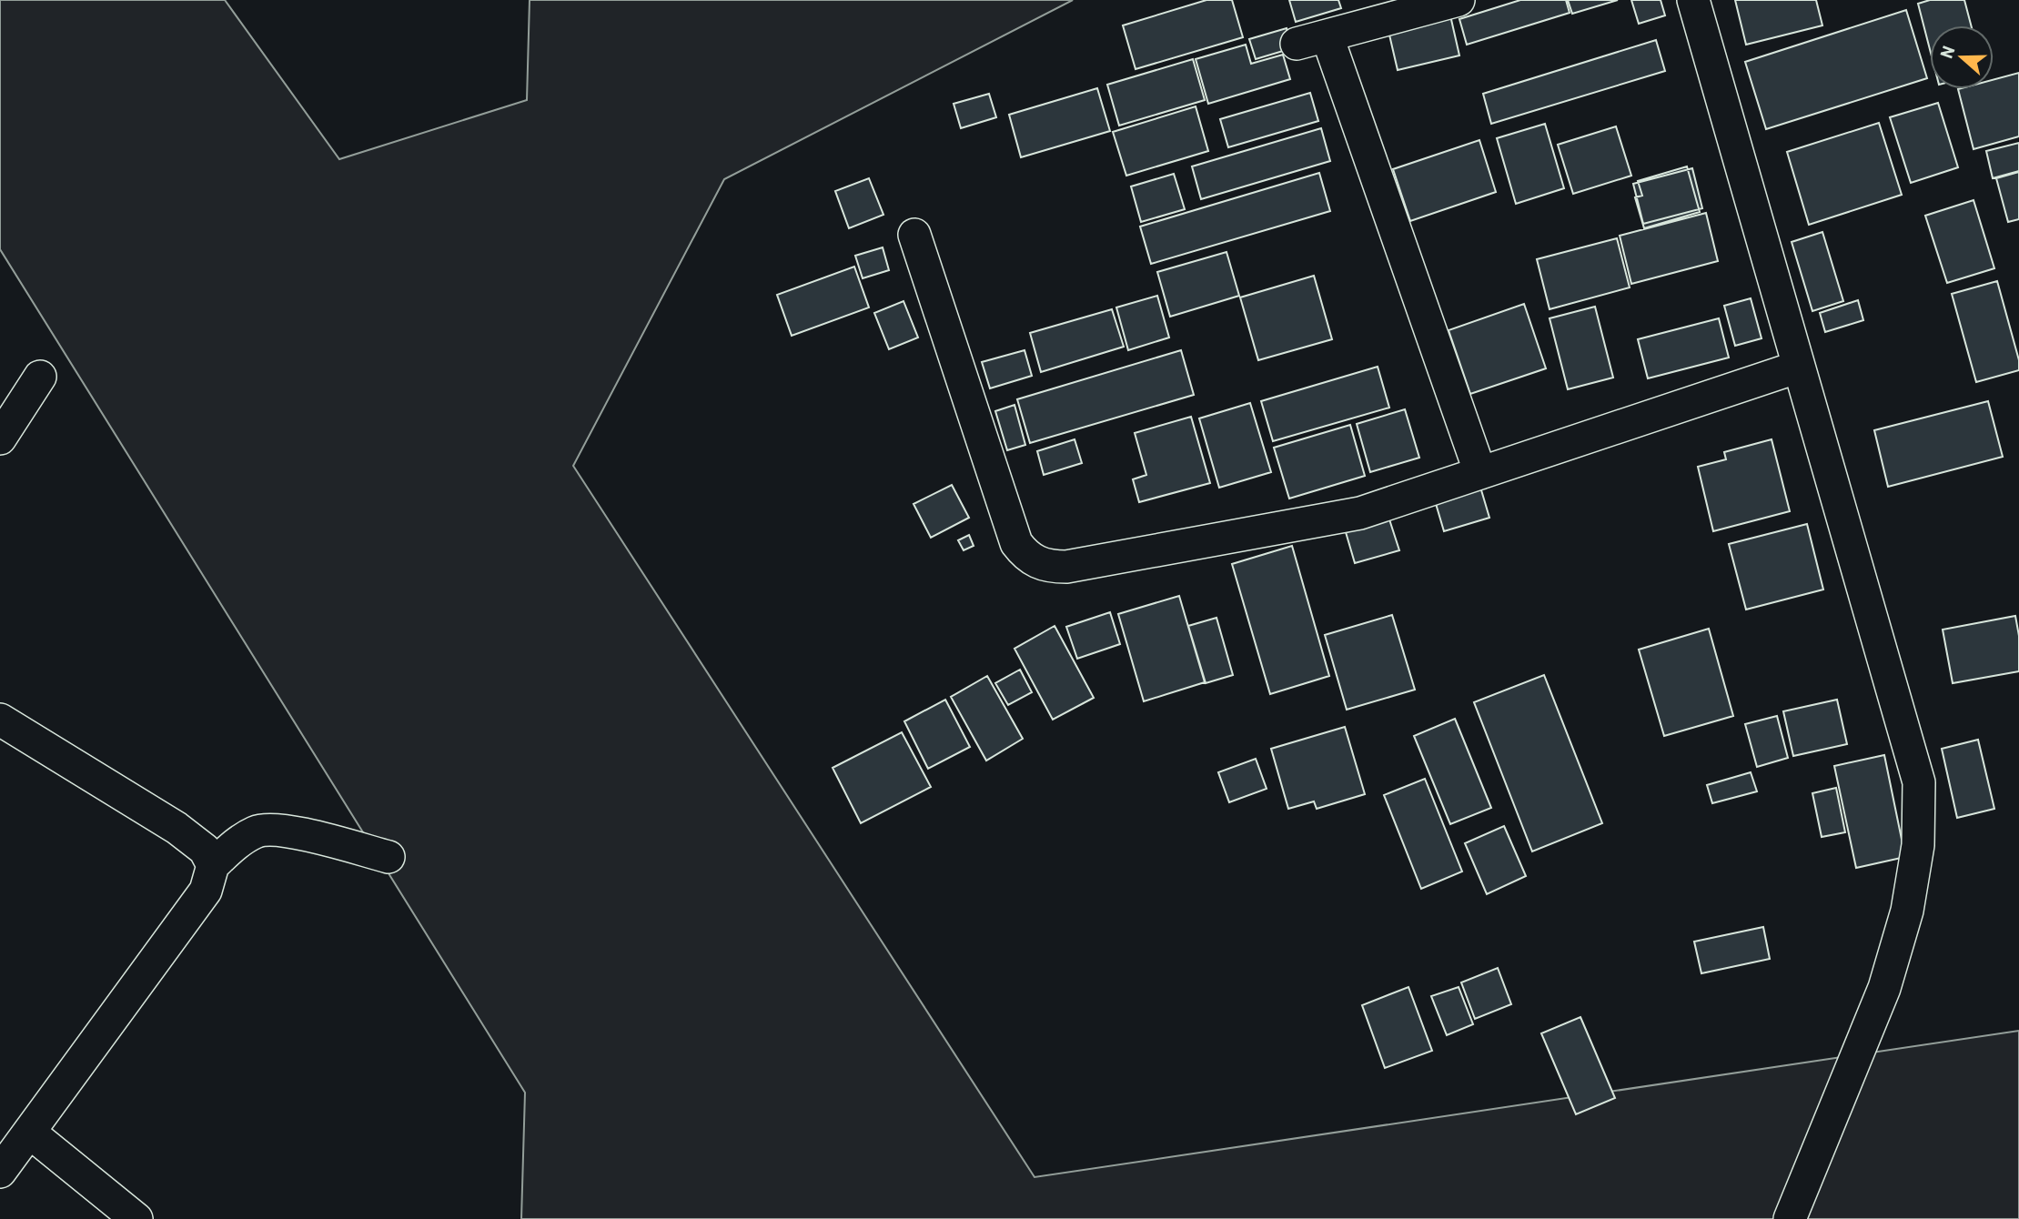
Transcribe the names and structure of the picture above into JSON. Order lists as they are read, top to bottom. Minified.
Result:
{"north":"left"}
